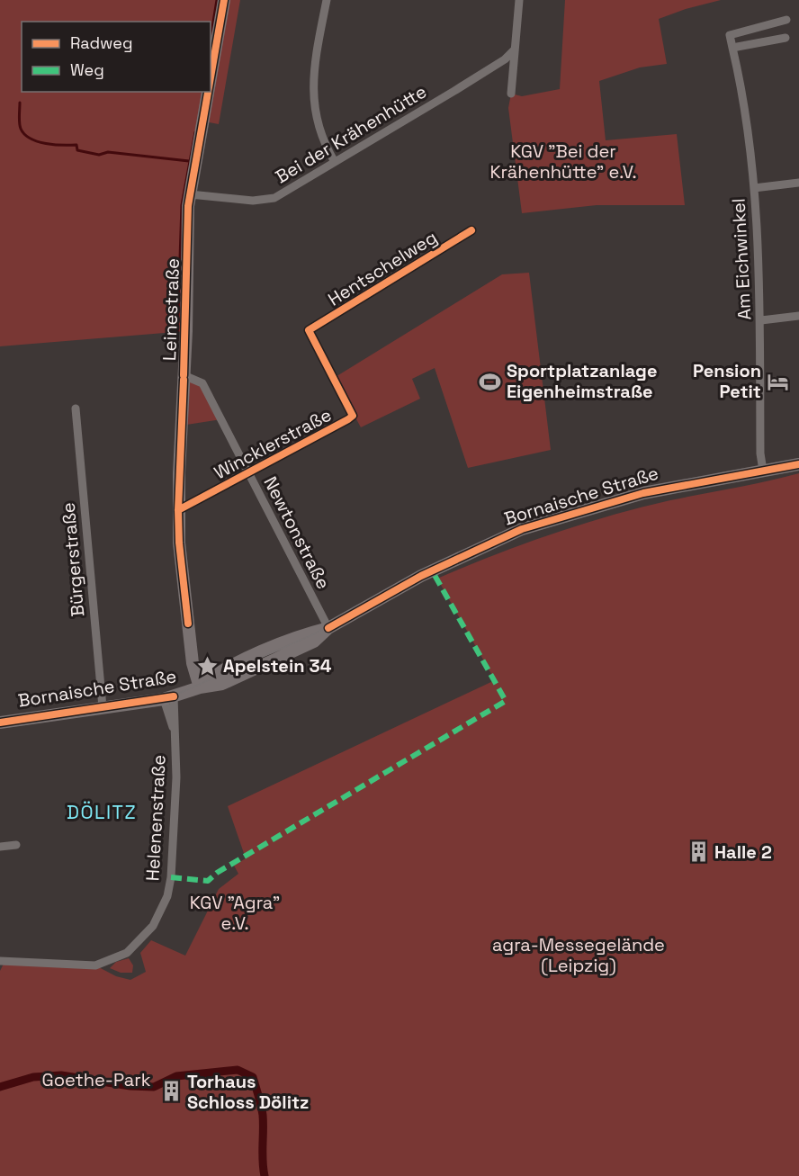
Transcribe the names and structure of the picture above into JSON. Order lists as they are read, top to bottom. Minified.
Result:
{"streets":{"main road":["Leinestraße","Bornaische Straße"],"street":["Bei der Krähenhütte","Am Eichwinkel","Hentschelweg","Wincklerstraße","Newtonstraße","Bürgerstraße","Helenenstraße"]},"crossings":[["Bei der Krähenhütte","Leinestraße"],["Am Eichwinkel","Bornaische Straße"],["Hentschelweg","Wincklerstraße"],["Leinestraße","Wincklerstraße"],["Leinestraße","Bornaische Straße"],["Leinestraße","Newtonstraße"],["Wincklerstraße","Newtonstraße"],["Bornaische Straße","Newtonstraße"],["Bornaische Straße","Bürgerstraße"],["Bornaische Straße","Helenenstraße"]],"districts":["DÖLITZ"],"parks":["KGV \"Bei der Krähenhütte\" e.V.","KGV \"Agra\" e.V.","agra-Messegelände (Leipzig)","Goethe-Park"],"places":{"sports":["Sportplatzanlage Eigenheimstraße"],"hotel":["Pension Petit"],"place":["Apelstein 34"],"building":["Halle 2","Torhaus Schloss Dölitz"]},"legend":["Radweg","Weg"]}
